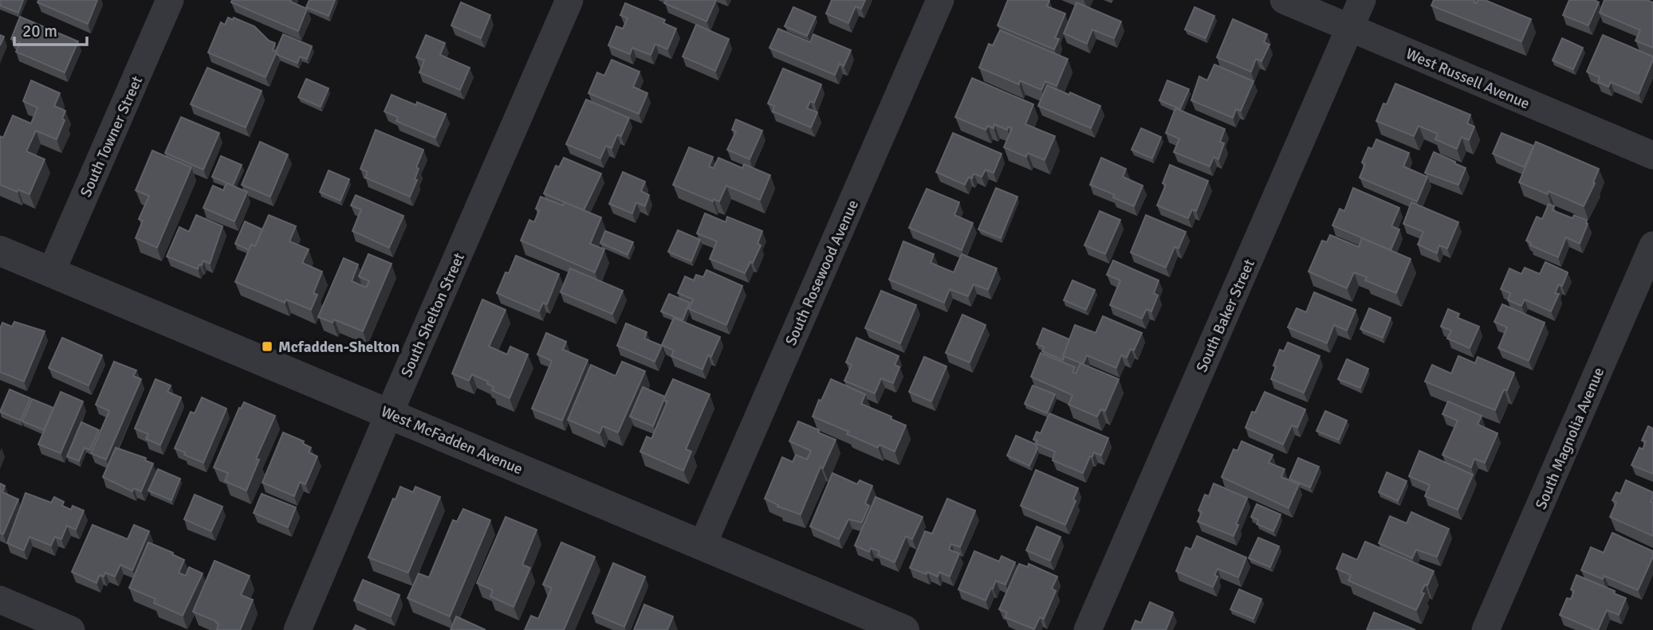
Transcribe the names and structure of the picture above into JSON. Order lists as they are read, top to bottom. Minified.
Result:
{"streets":{"street":["West Russell Avenue","South Towner Street","South Rosewood Avenue","South Shelton Street","South Baker Street","South Magnolia Avenue","West McFadden Avenue"]},"crossings":[["West Russell Avenue","South Baker Street"],["South Towner Street","West McFadden Avenue"],["South Rosewood Avenue","West McFadden Avenue"],["South Shelton Street","West McFadden Avenue"]],"places":{"transit":["Mcfadden-Shelton"]},"scale_bar":"20 m"}
